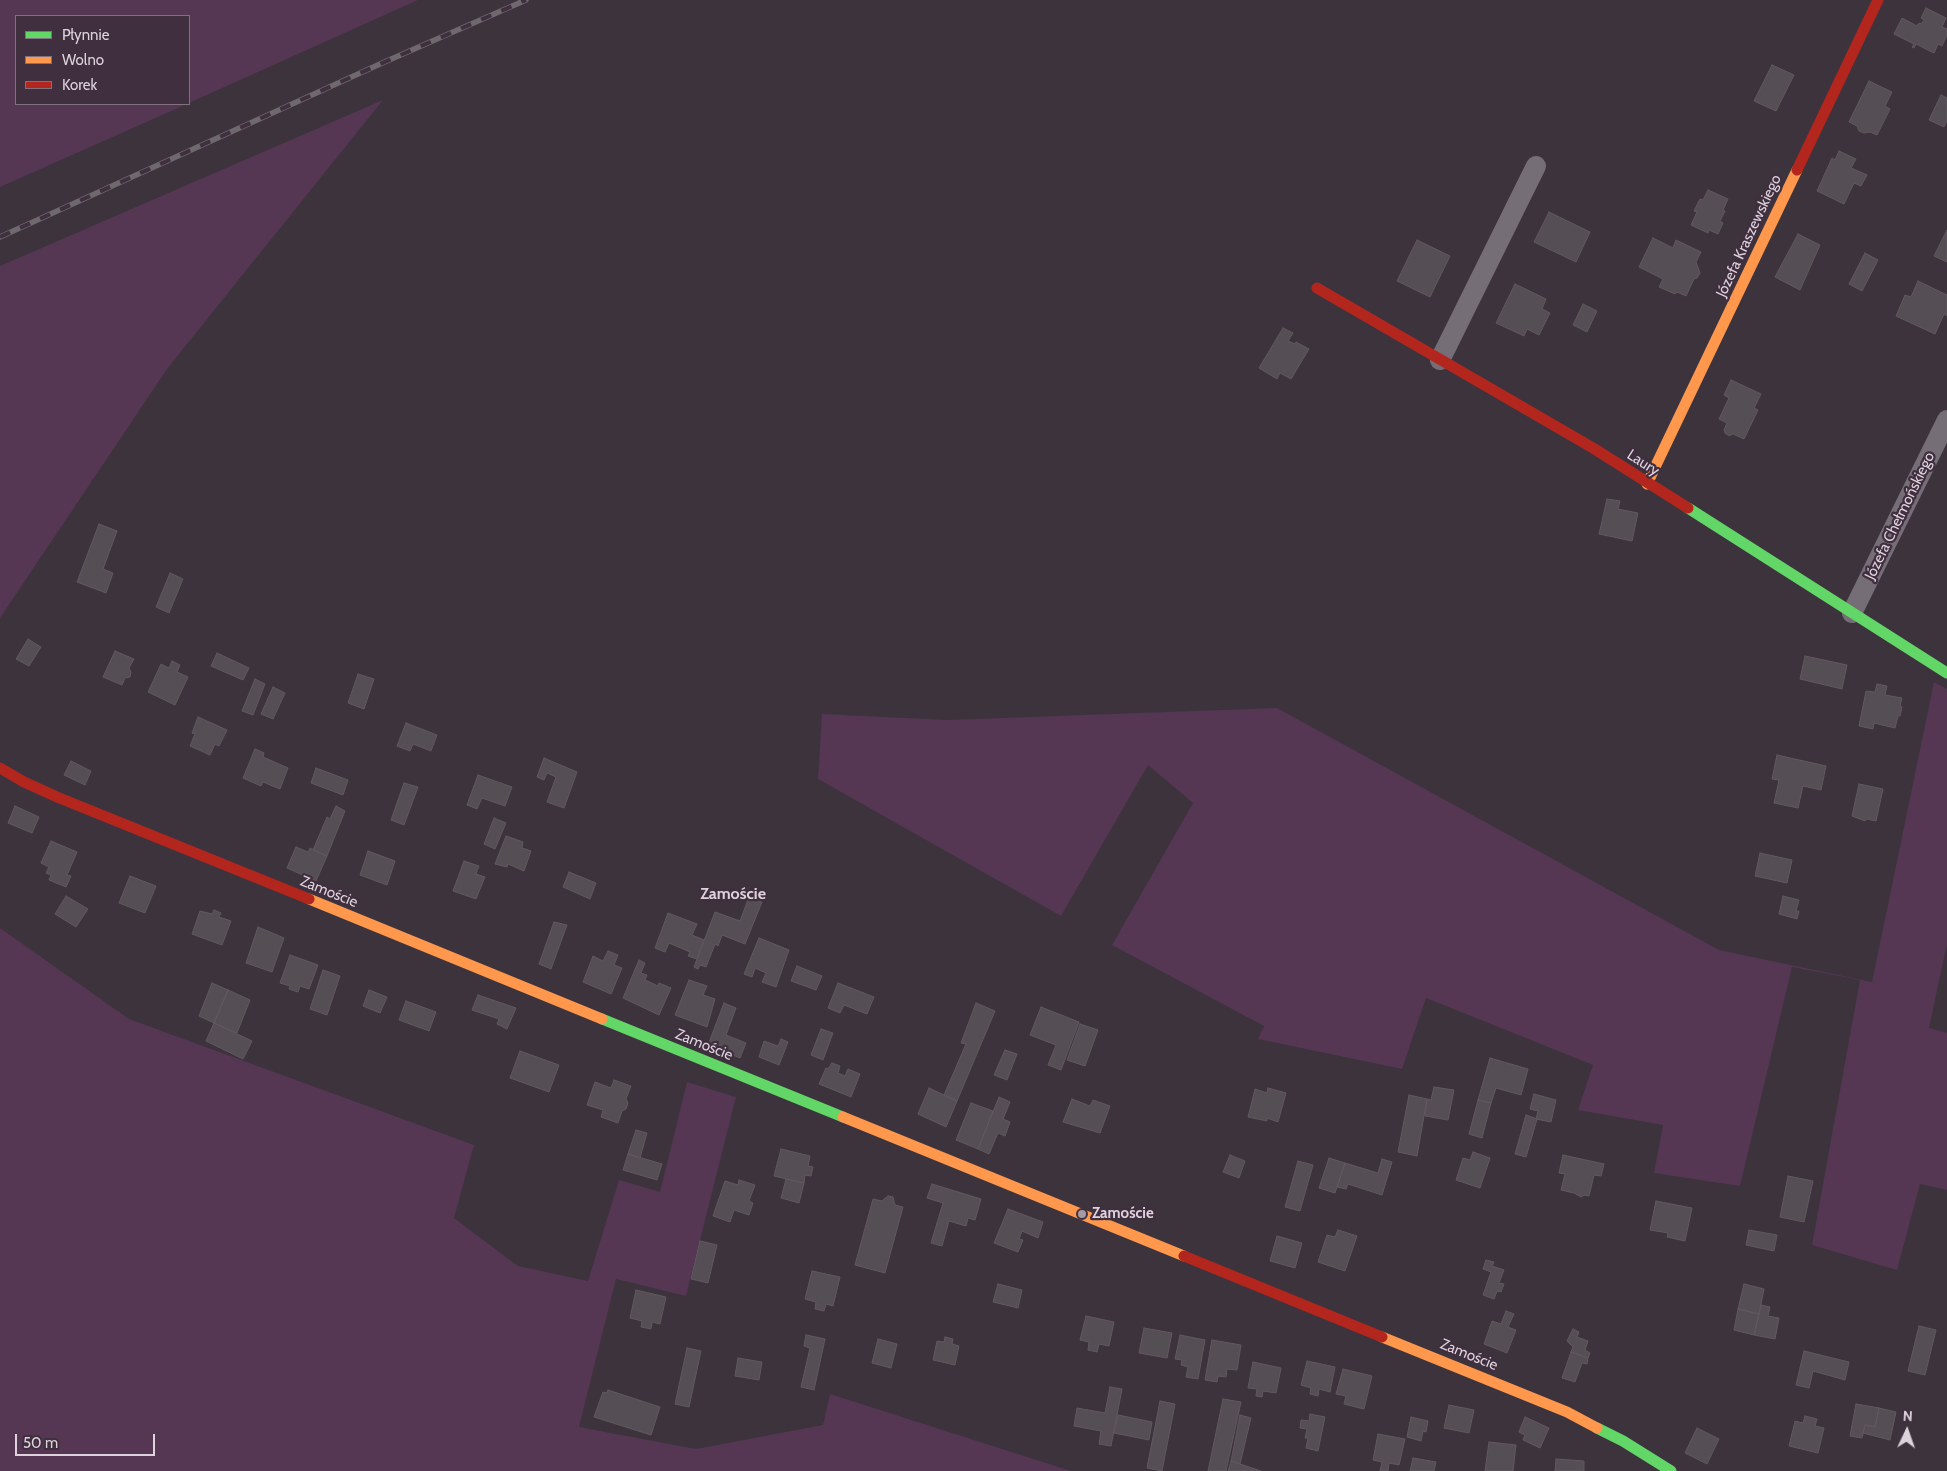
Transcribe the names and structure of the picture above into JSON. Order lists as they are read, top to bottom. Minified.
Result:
{"streets":{"street":["Józefa Kraszewskiego","Laury","Józefa Chełmońskiego","Zamoście"]},"crossings":[["Józefa Kraszewskiego","Laury"],["Laury","Józefa Chełmońskiego"]],"districts":["Zamoście"],"places":["Zamoście"],"legend":["Płynnie","Wolno","Korek"],"scale_bar":"50 m","north":"top"}
